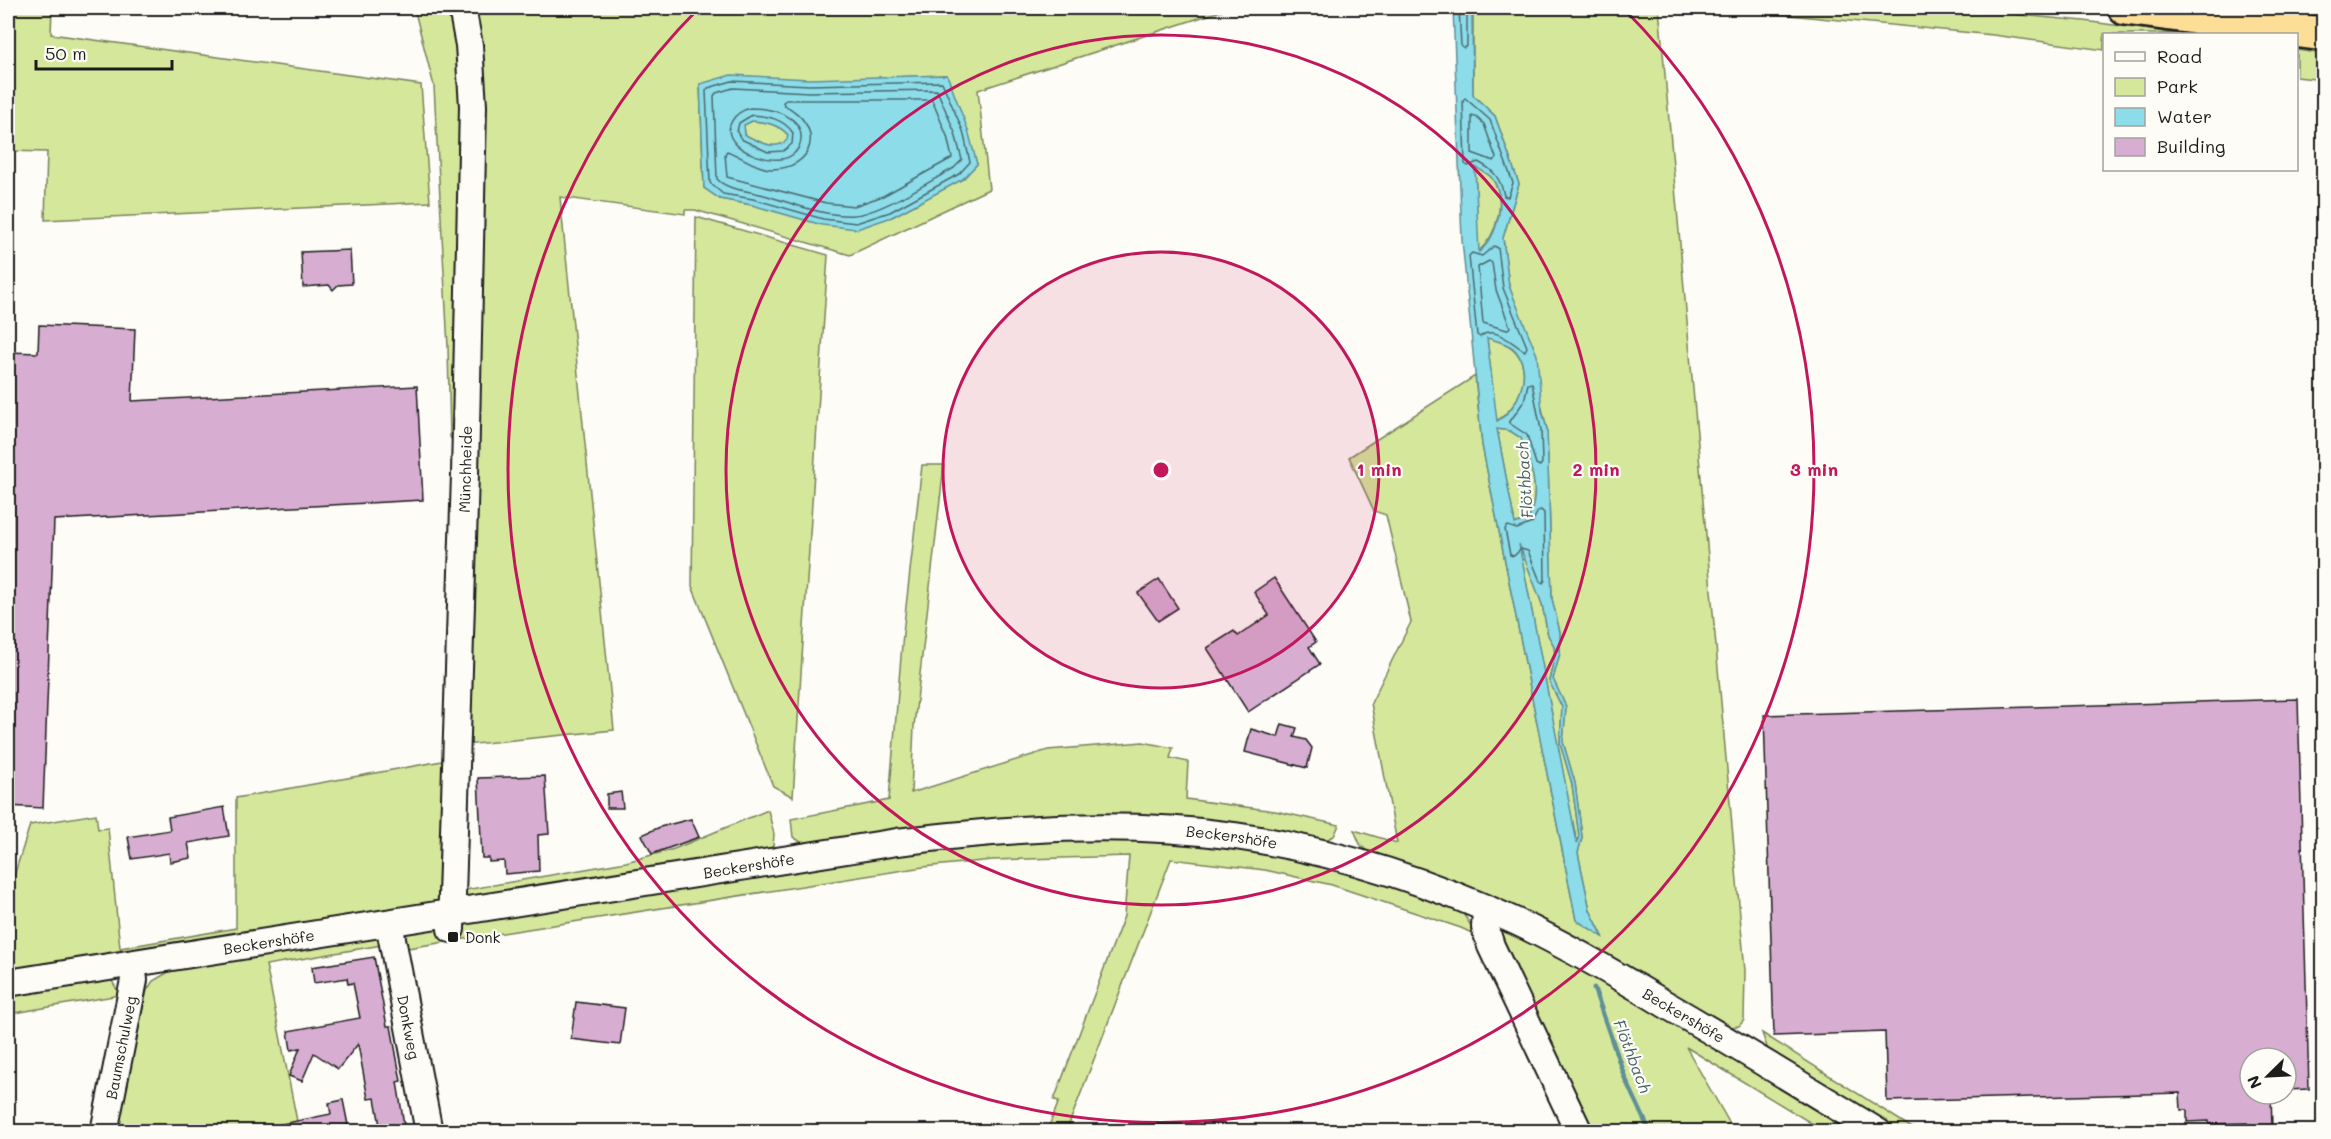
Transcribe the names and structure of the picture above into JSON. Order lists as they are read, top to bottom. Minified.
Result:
{"streets":{"street":["Münchheide","Beckershöfe","Donkweg","Baumschulweg"]},"crossings":[["Münchheide","Beckershöfe"],["Beckershöfe","Donkweg"],["Beckershöfe","Baumschulweg"]],"water":["Flöthbach"],"places":{"transit":["Donk"]},"legend":["Road","Park","Water","Building"],"scale_bar":"50 m","north":"bottom left","rings":["1 min","2 min","3 min"]}
